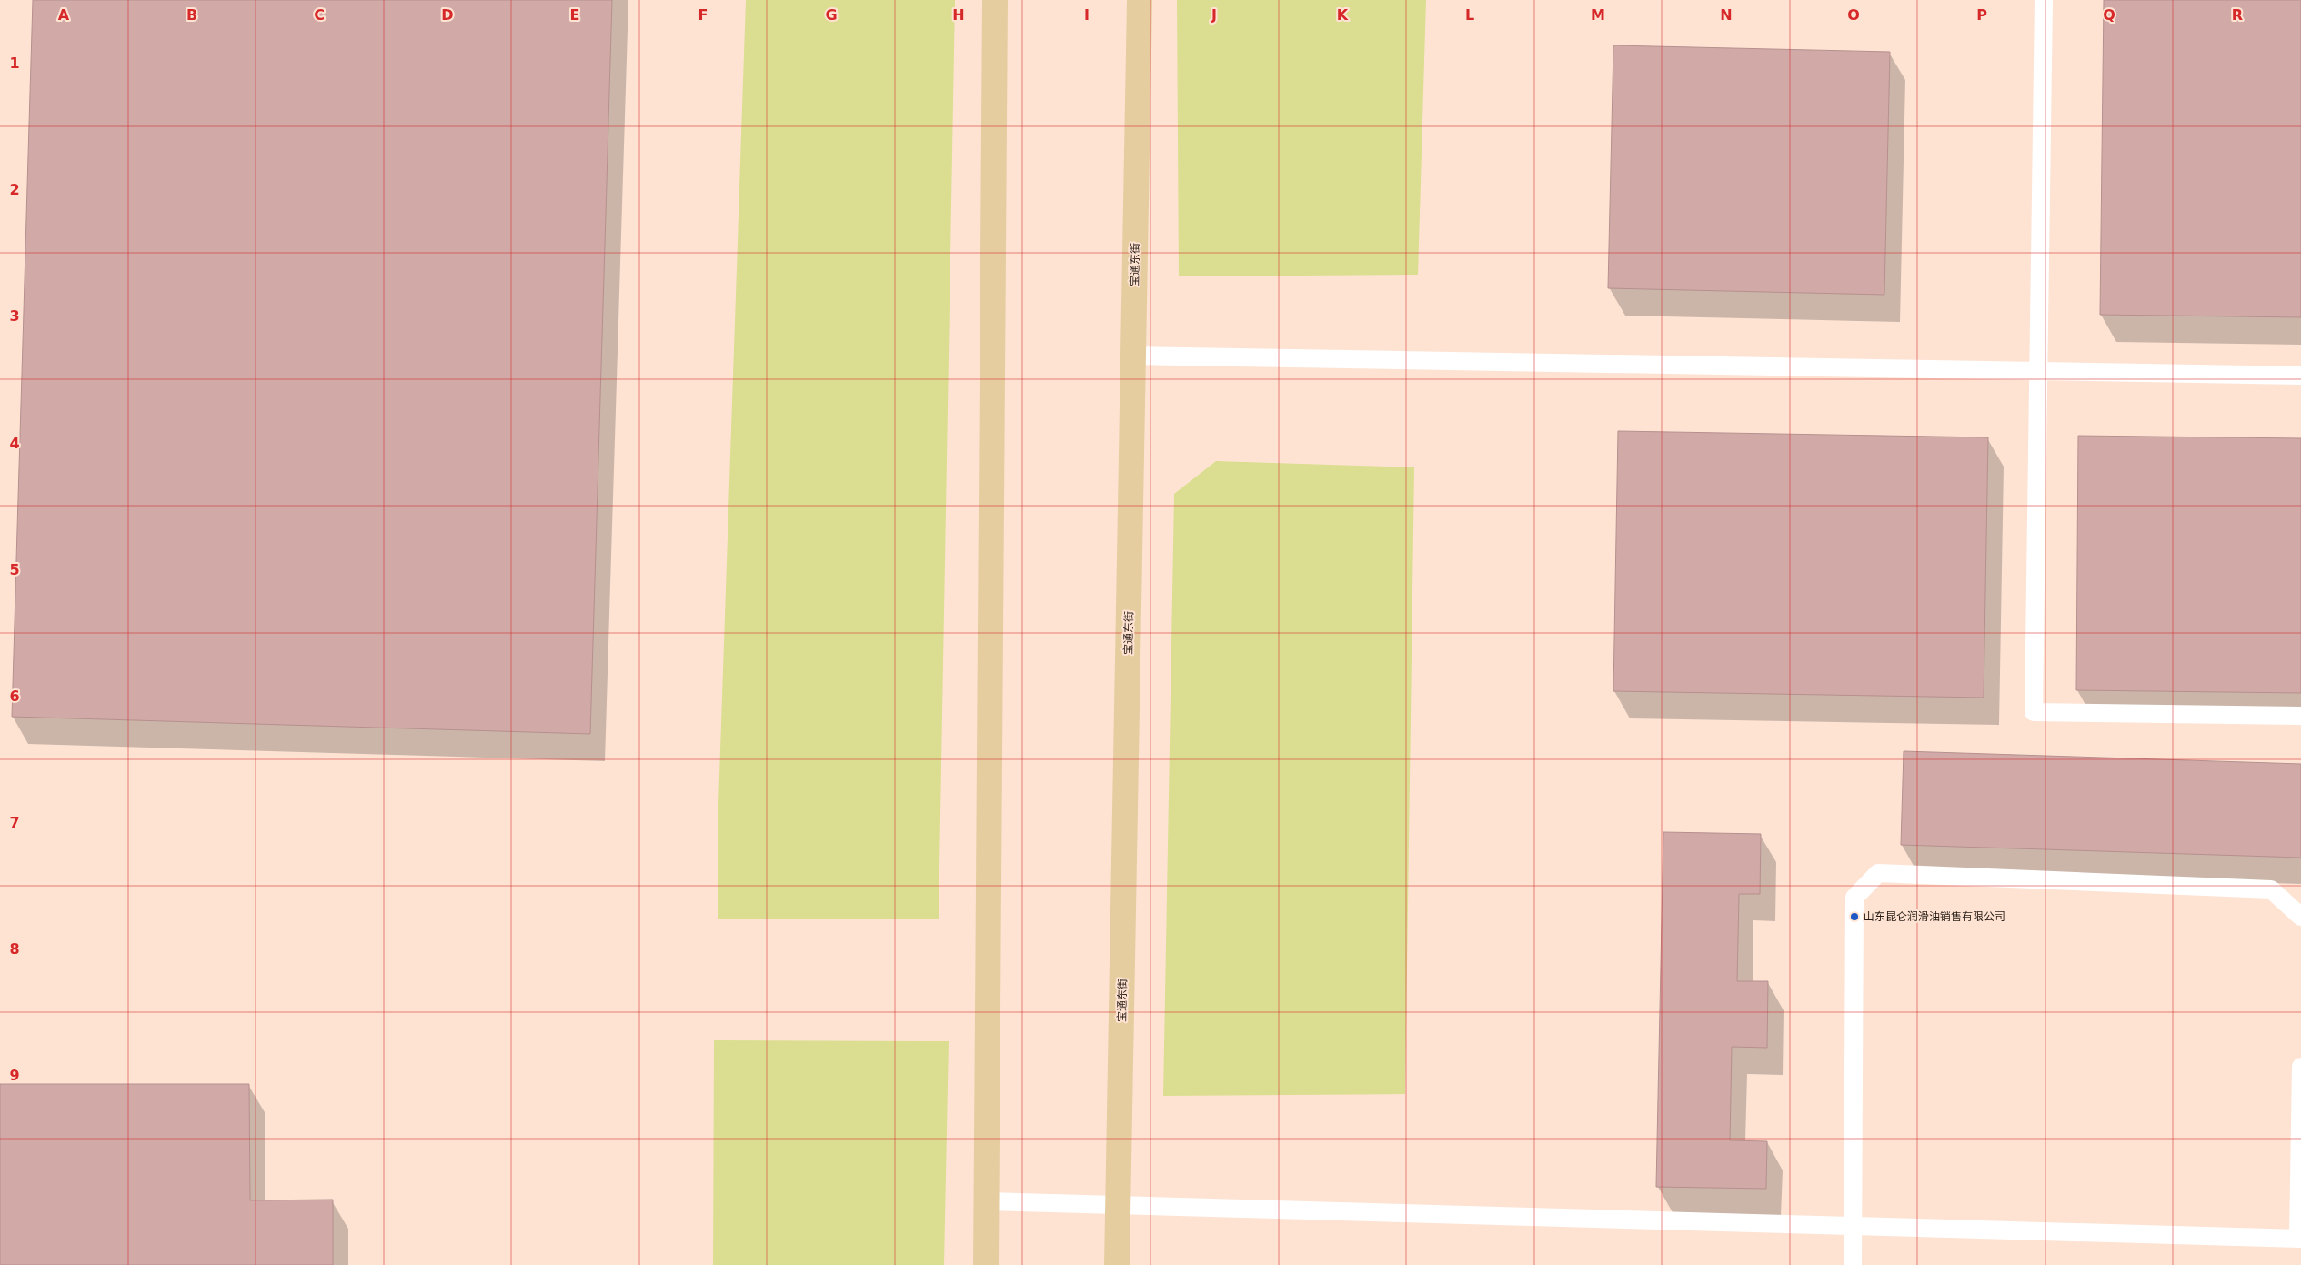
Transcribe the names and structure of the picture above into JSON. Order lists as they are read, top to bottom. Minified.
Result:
{"streets":{"main road":["宝通东街"]},"places":["山东昆仑润滑油销售有限公司"],"grid":{"columns":["A","B","C","D","E","F","G","H","I","J","K","L","M","N","O","P","Q","R"],"rows":["1","2","3","4","5","6","7","8","9"]}}
